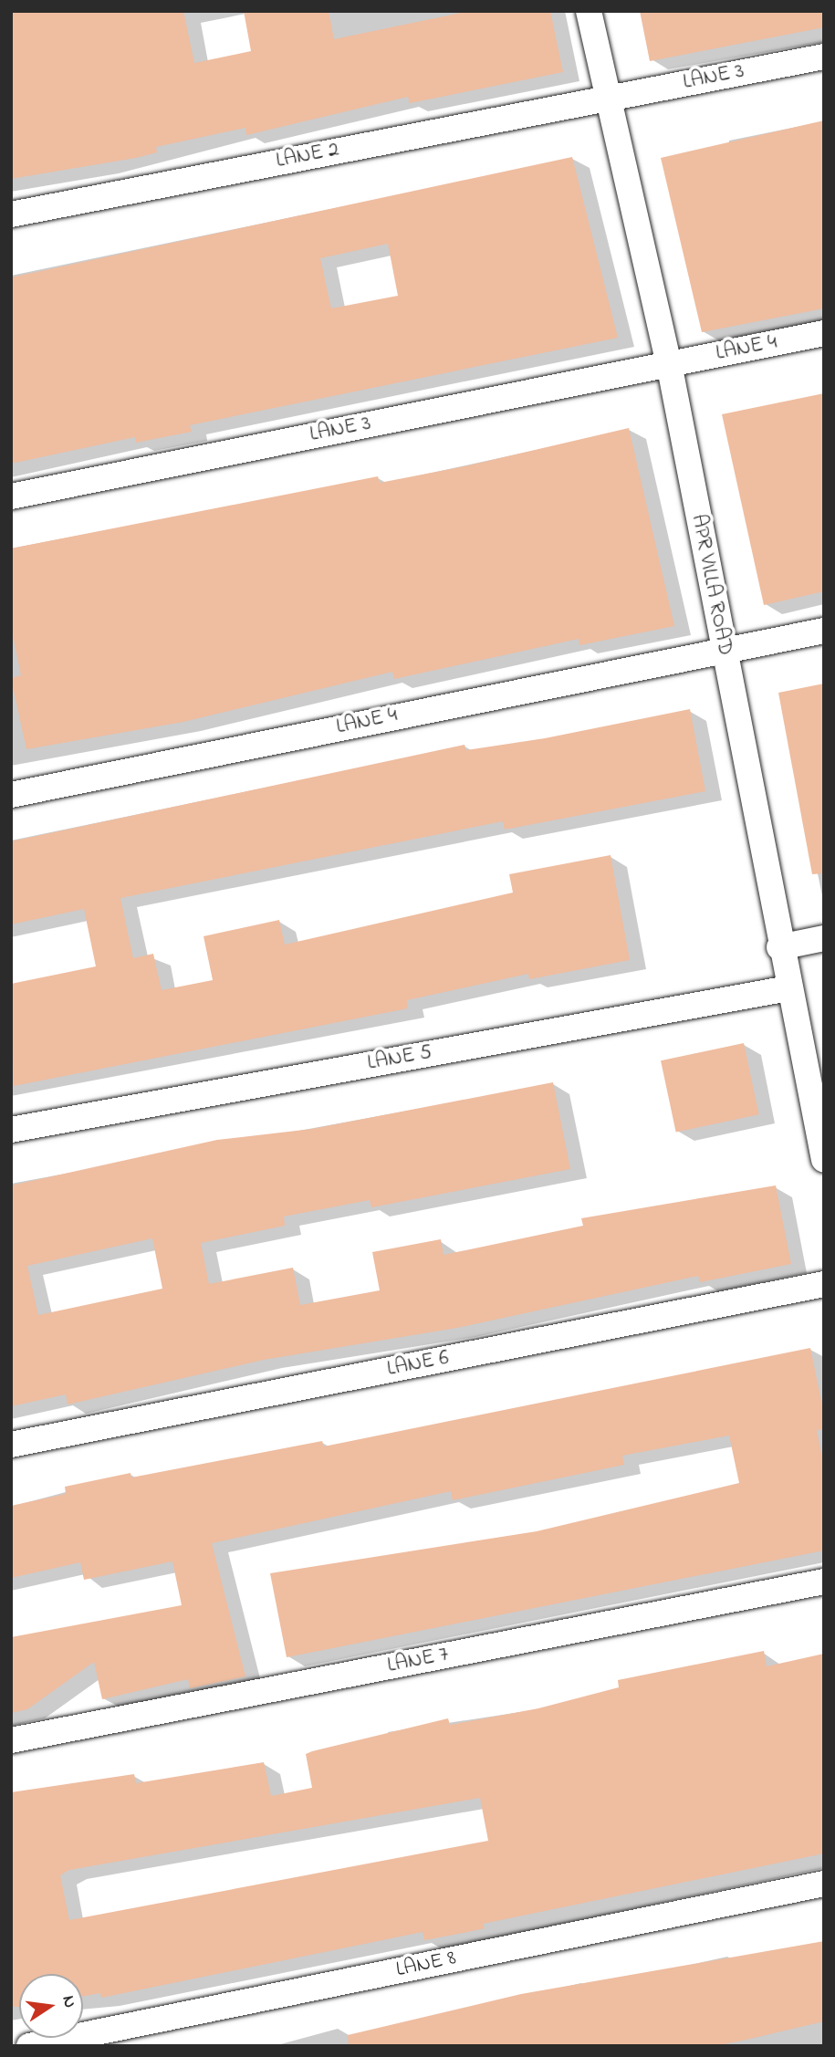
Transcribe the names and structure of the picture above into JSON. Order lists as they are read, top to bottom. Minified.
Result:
{"streets":{"street":["LANE 3","LANE 2","LANE 4","APR VILLA ROAD","LANE 5","LANE 6","LANE 7","LANE 8"]},"crossings":[["LANE 3","LANE 2"],["LANE 3","LANE 4"],["LANE 3","APR VILLA ROAD"],["LANE 2","APR VILLA ROAD"],["LANE 4","APR VILLA ROAD"],["APR VILLA ROAD","LANE 5"]],"north":"right"}
